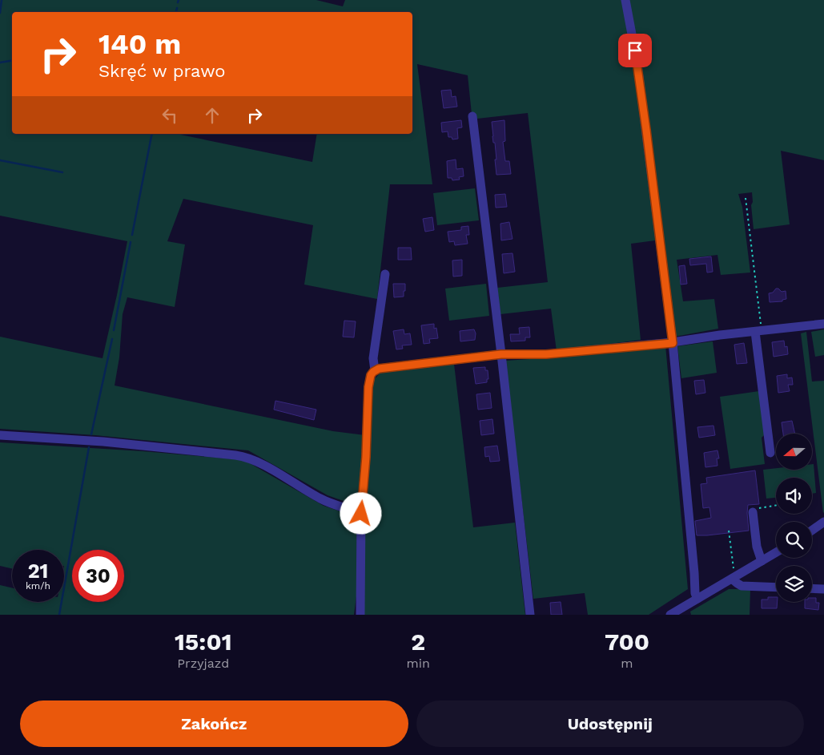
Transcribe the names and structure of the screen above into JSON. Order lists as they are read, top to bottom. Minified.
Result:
{"north":"left","page":{"turn":["140 m","Skręć w prawo"],"speed":"21 km/h","limit":"30","eta":["15:01","Przyjazd","2","min","700","m"],"buttons":["Zakończ","Udostępnij"]}}
